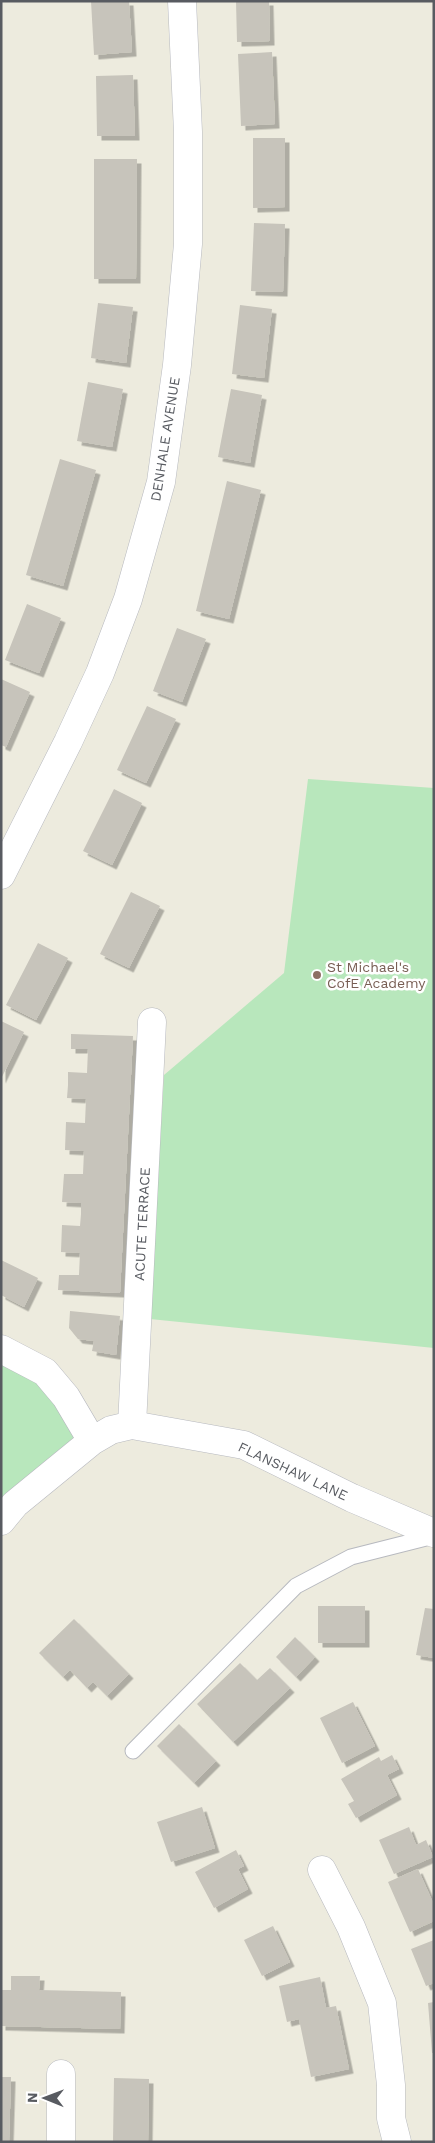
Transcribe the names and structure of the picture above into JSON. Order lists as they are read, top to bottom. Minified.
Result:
{"streets":{"street":["DENHALE AVENUE","ACUTE TERRACE","FLANSHAW LANE"]},"crossings":[["ACUTE TERRACE","FLANSHAW LANE"]],"places":["St Michael's CofE Academy"],"north":"left"}
